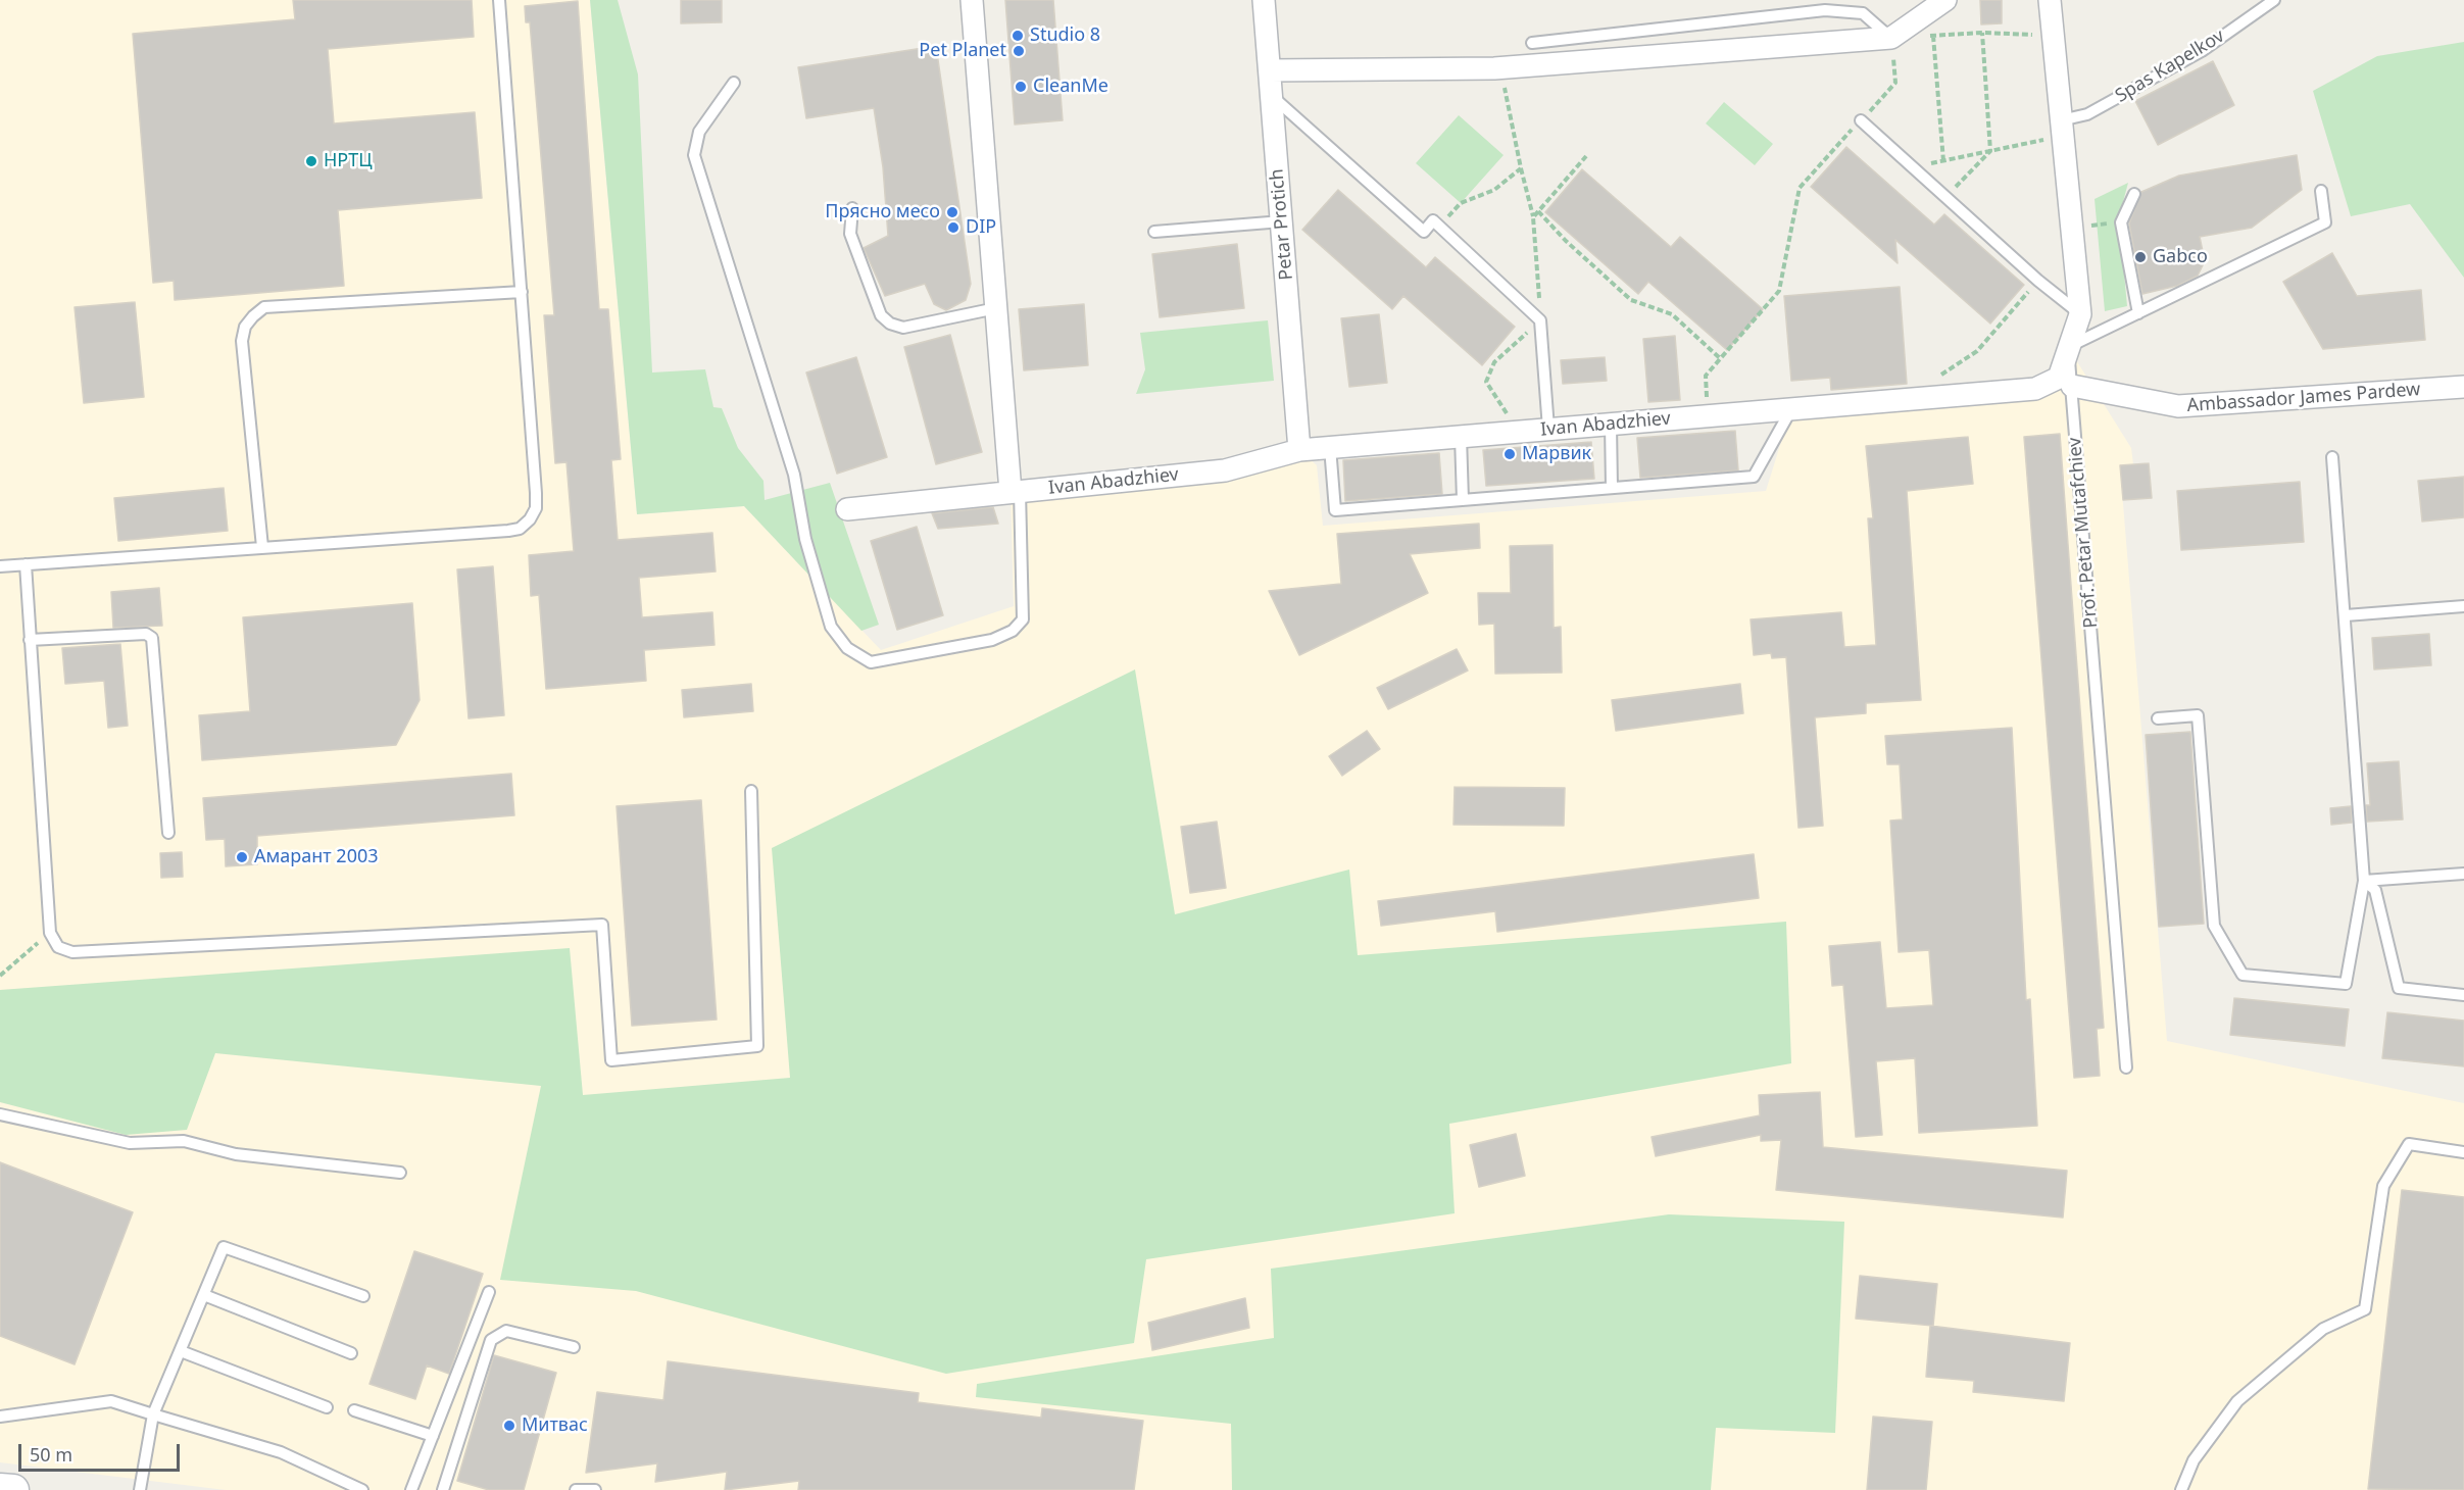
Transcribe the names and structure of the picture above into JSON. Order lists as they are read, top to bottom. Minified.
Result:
{"streets":{"street":["Petar Protich","Ambassador James Pardew","Ivan Abadzhiev","Prof. Petar Mutafchiev"],"lane":["Spas Kapelkov"]},"crossings":[["Spas Kapelkov","Prof. Petar Mutafchiev"],["Petar Protich","Ivan Abadzhiev"],["Ambassador James Pardew","Prof. Petar Mutafchiev"],["Ivan Abadzhiev","Prof. Petar Mutafchiev"]],"places":["Studio 8","Pet Planet","CleanMe","НРТЦ","Прясно месо","DIP","Gabco","Марвик","Амарант 2003","Митвас"],"scale_bar":"50 m"}
